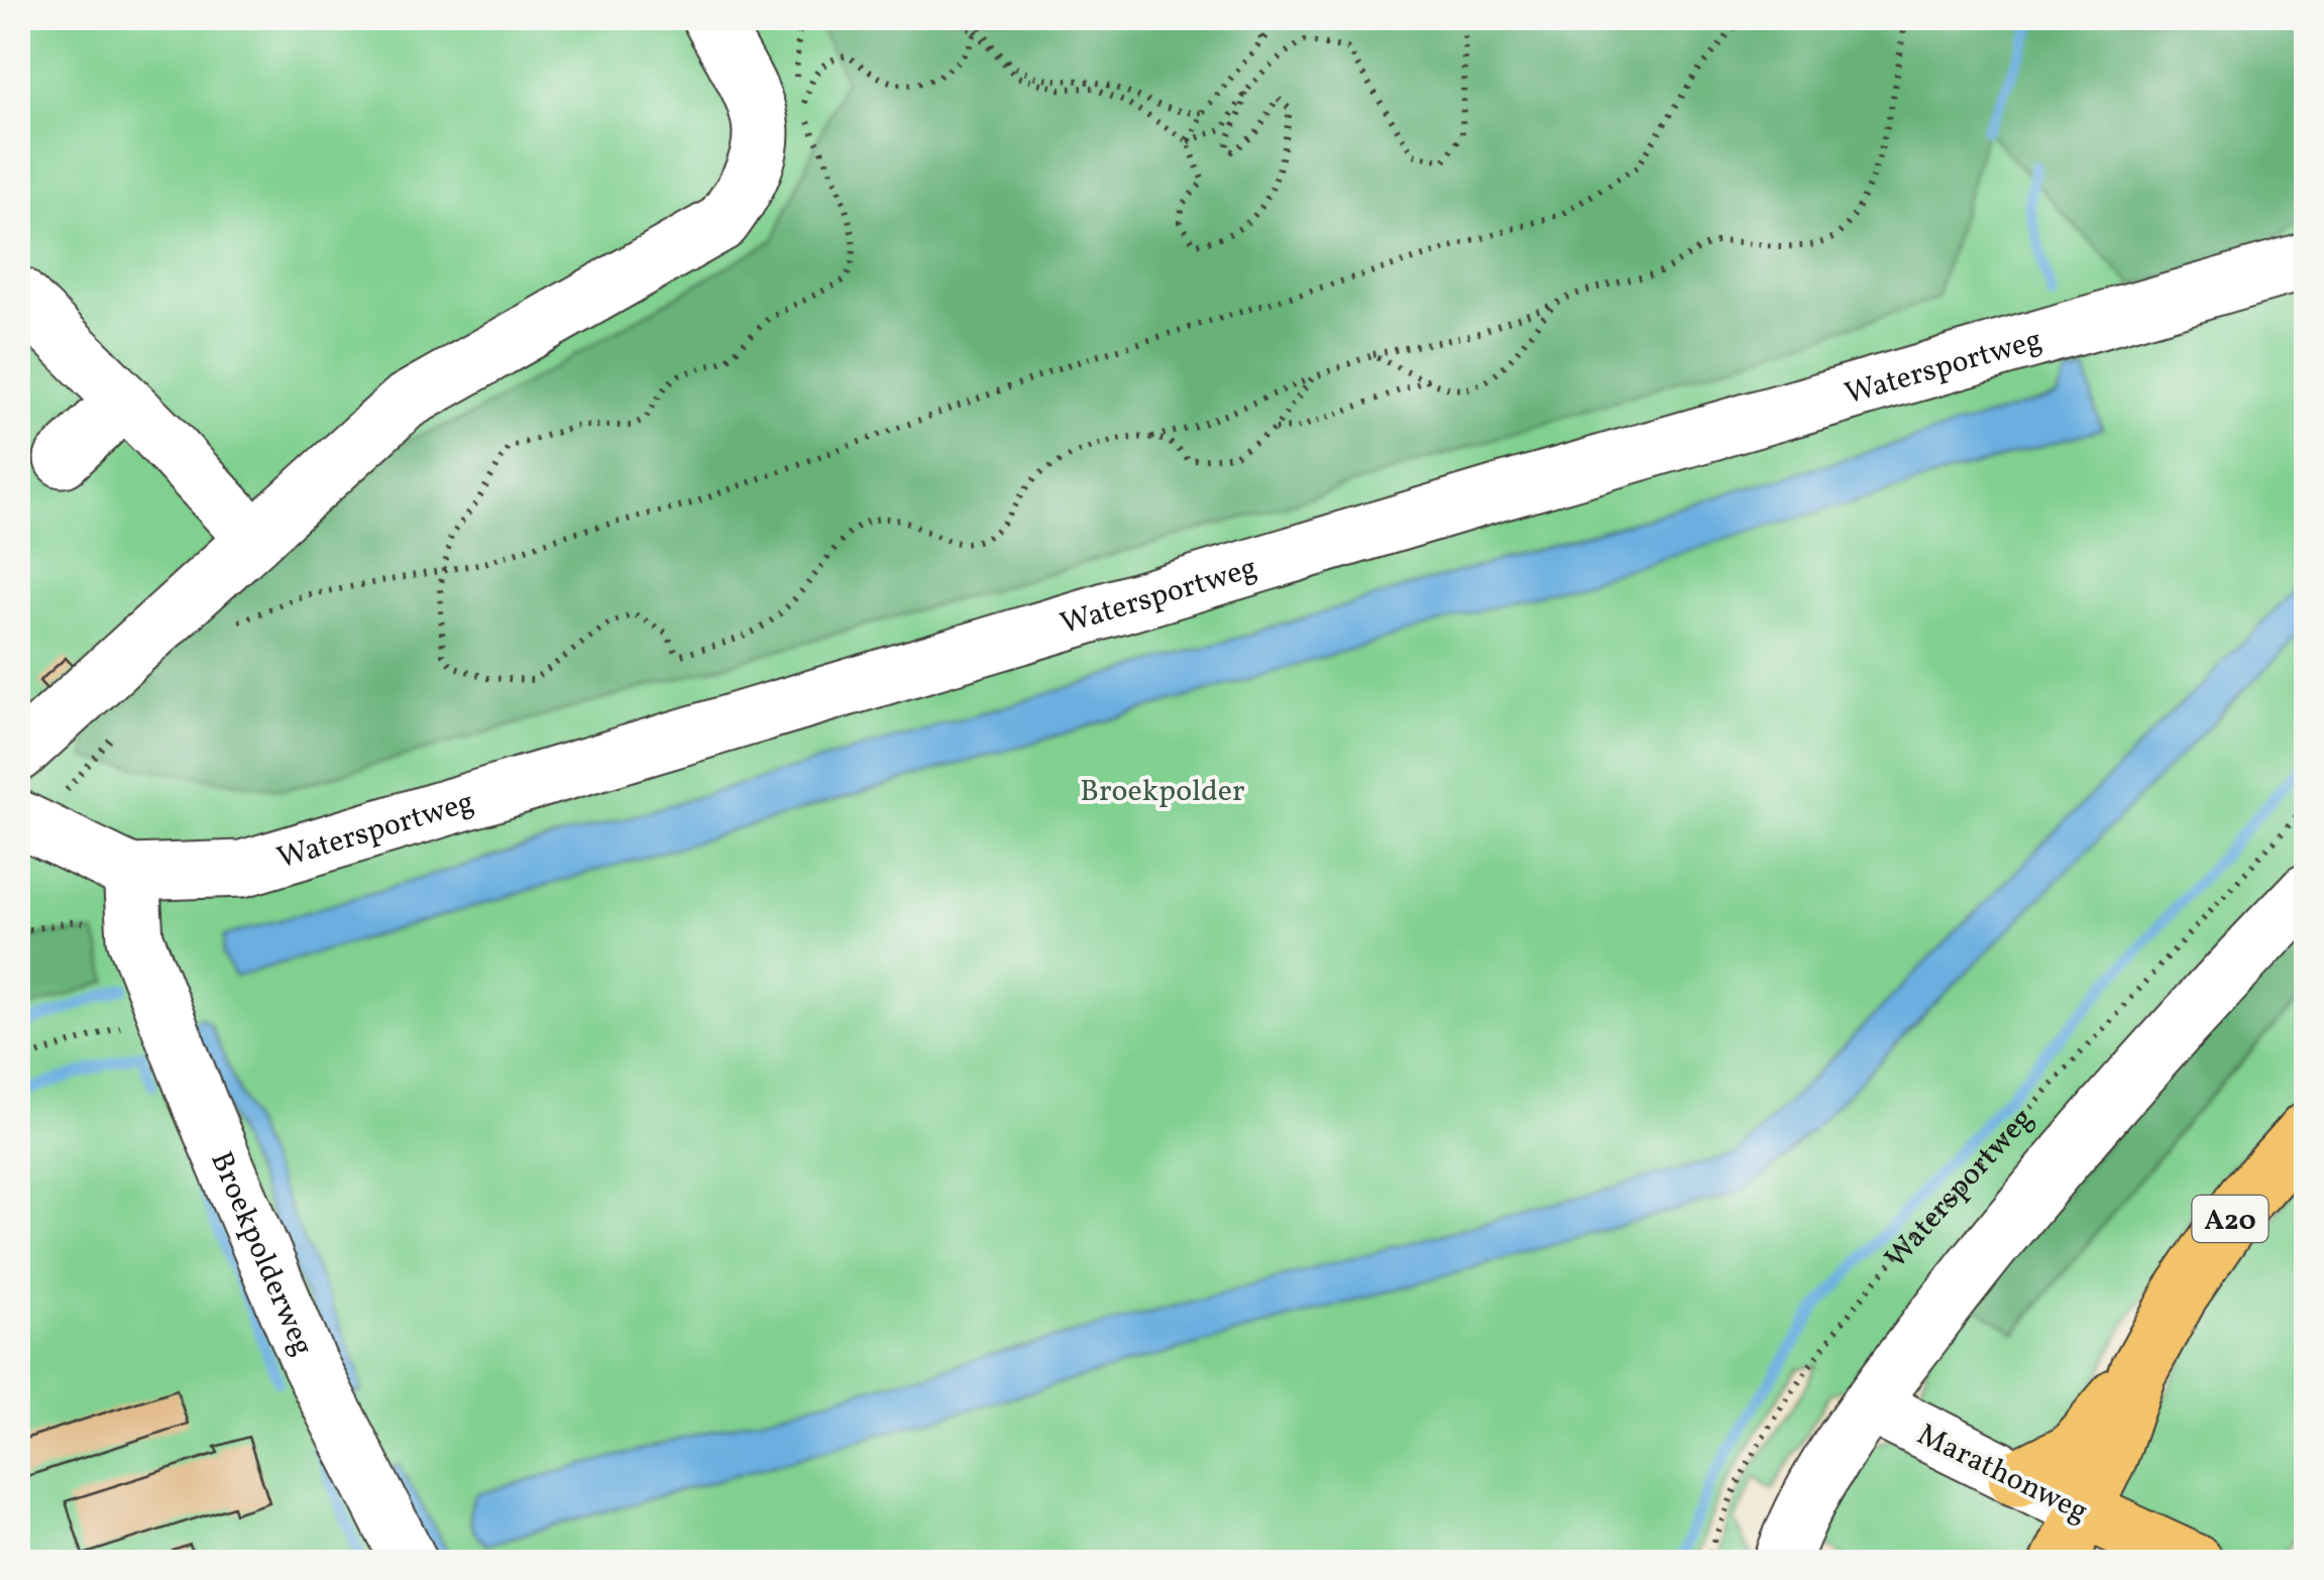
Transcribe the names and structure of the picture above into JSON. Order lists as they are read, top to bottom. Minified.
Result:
{"streets":{"main road":["A20","Marathonweg"],"street":["Watersportweg","Broekpolderweg"]},"crossings":[["Watersportweg","Broekpolderweg"],["Watersportweg","Marathonweg"],["A20","Marathonweg"]],"parks":["Broekpolder"]}
